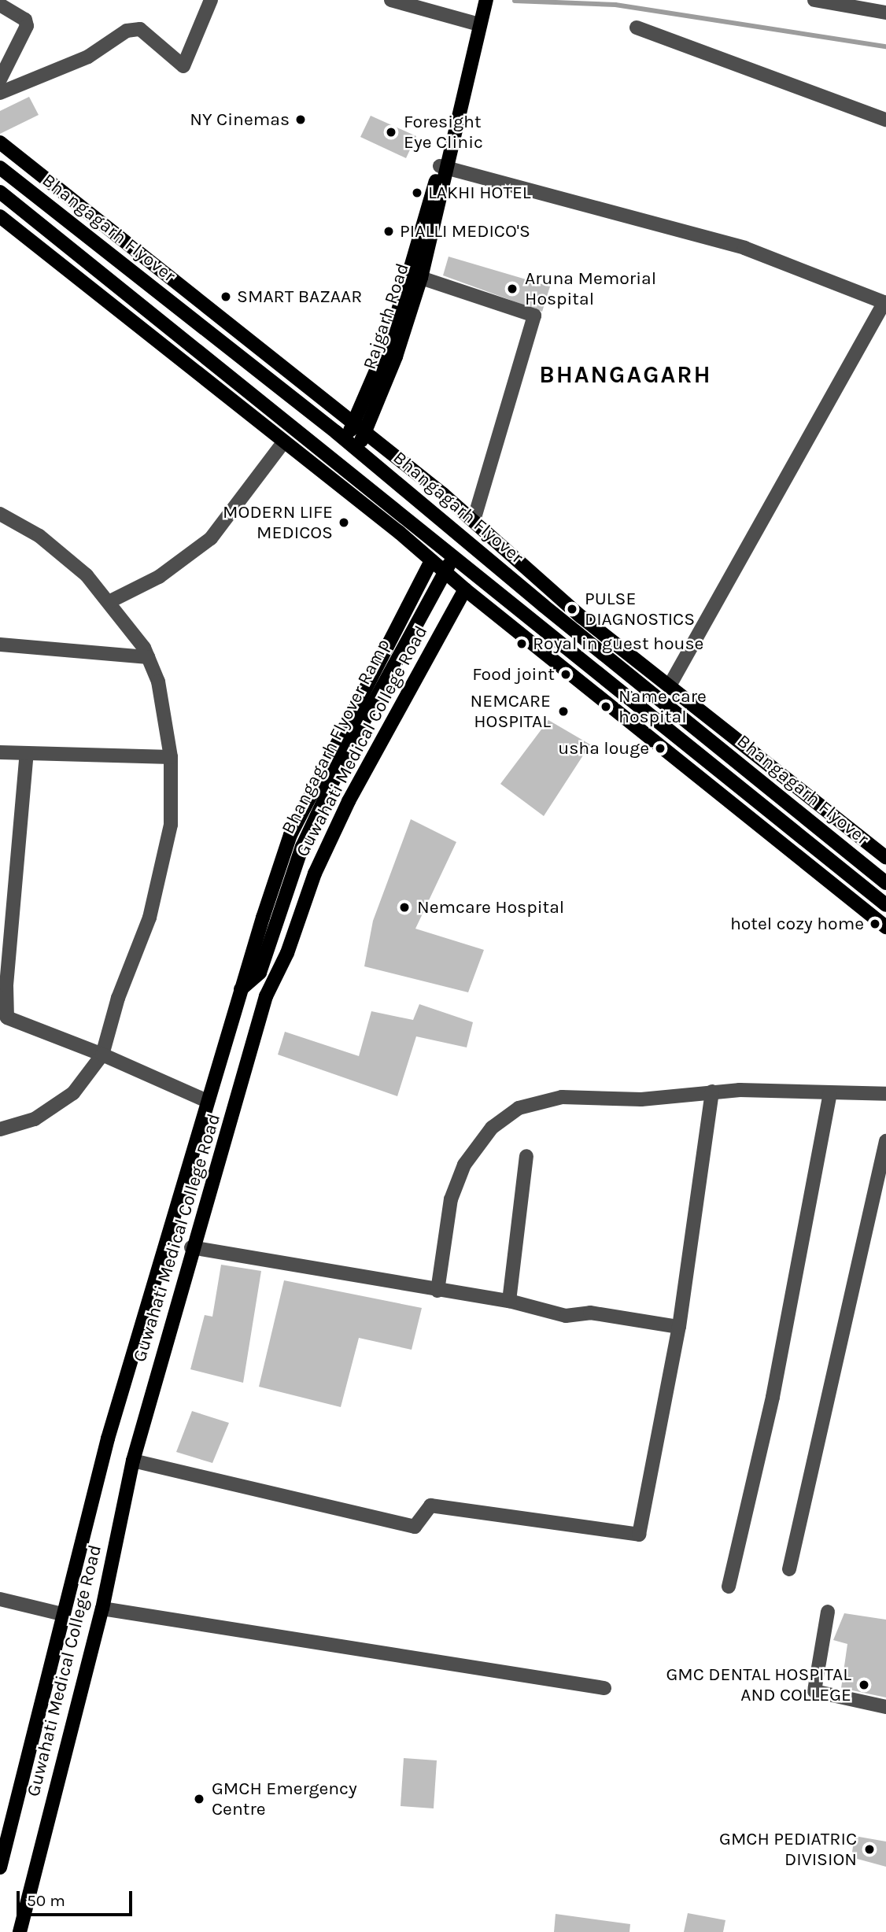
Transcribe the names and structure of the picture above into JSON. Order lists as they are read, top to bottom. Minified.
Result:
{"streets":{"main road":["Bhangagarh Flyover","Rajgarh Road","Bhangagarh Flyover Ramp","Guwahati Medical College Road"]},"crossings":[["Bhangagarh Flyover","Bhangagarh Flyover Ramp"]],"districts":["BHANGAGARH"],"places":["NY Cinemas","Foresight Eye Clinic","LAKHI HOTEL","PIALLI MEDICO'S","Aruna Memorial Hospital","SMART BAZAAR","MODERN LIFE MEDICOS","PULSE DIAGNOSTICS","Royal in guest house","Food joint","Name care hospital","NEMCARE HOSPITAL","usha louge","Nemcare Hospital","hotel cozy home","GMC DENTAL HOSPITAL AND COLLEGE","GMCH Emergency Centre","GMCH PEDIATRIC DIVISION"],"scale_bar":"50 m"}
